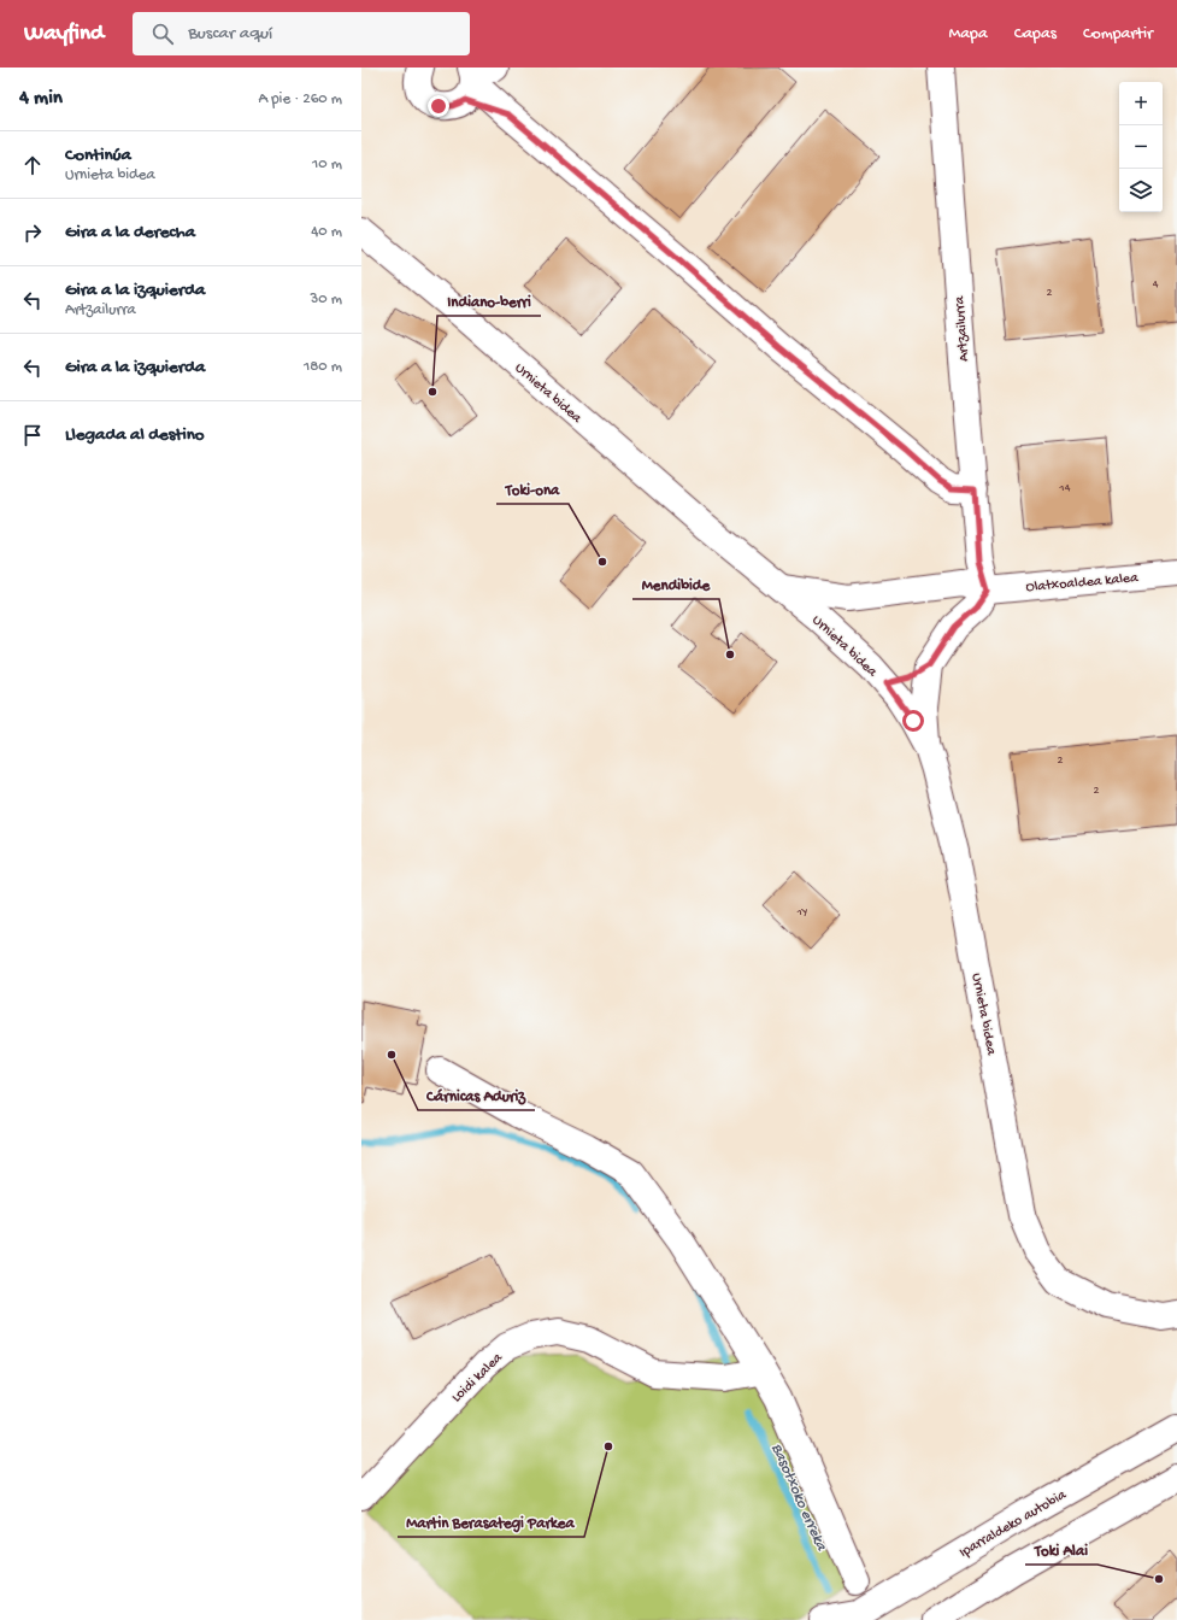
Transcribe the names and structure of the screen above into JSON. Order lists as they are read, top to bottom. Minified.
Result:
{"streets":{"main road":["Artzailurra","Urnieta bidea","Olatxoaldea kalea","Loidi kalea","Iparraldeko autobia"]},"crossings":[["Artzailurra","Olatxoaldea kalea"]],"water":["Basotxoko erreka"],"places":["Indiano-berri","Toki-ona","Mendibide","Cárnicas Aduriz","Martin Berasategi Parkea","Toki Alai"],"house_numbers":["4","2","14","2","2","1Y"],"page":{"header":"Wayfind","search":"Buscar aquí","nav":["Mapa","Capas","Compartir"],"heading":["4 min","A pie · 260 m"],"map_buttons":["+","−"],"list":[["Continúa","Urnieta bidea","10 m"],["Gira a la derecha","40 m"],["Gira a la izquierda","Artzailurra","30 m"],["Gira a la izquierda","180 m"],"Llegada al destino"]}}
